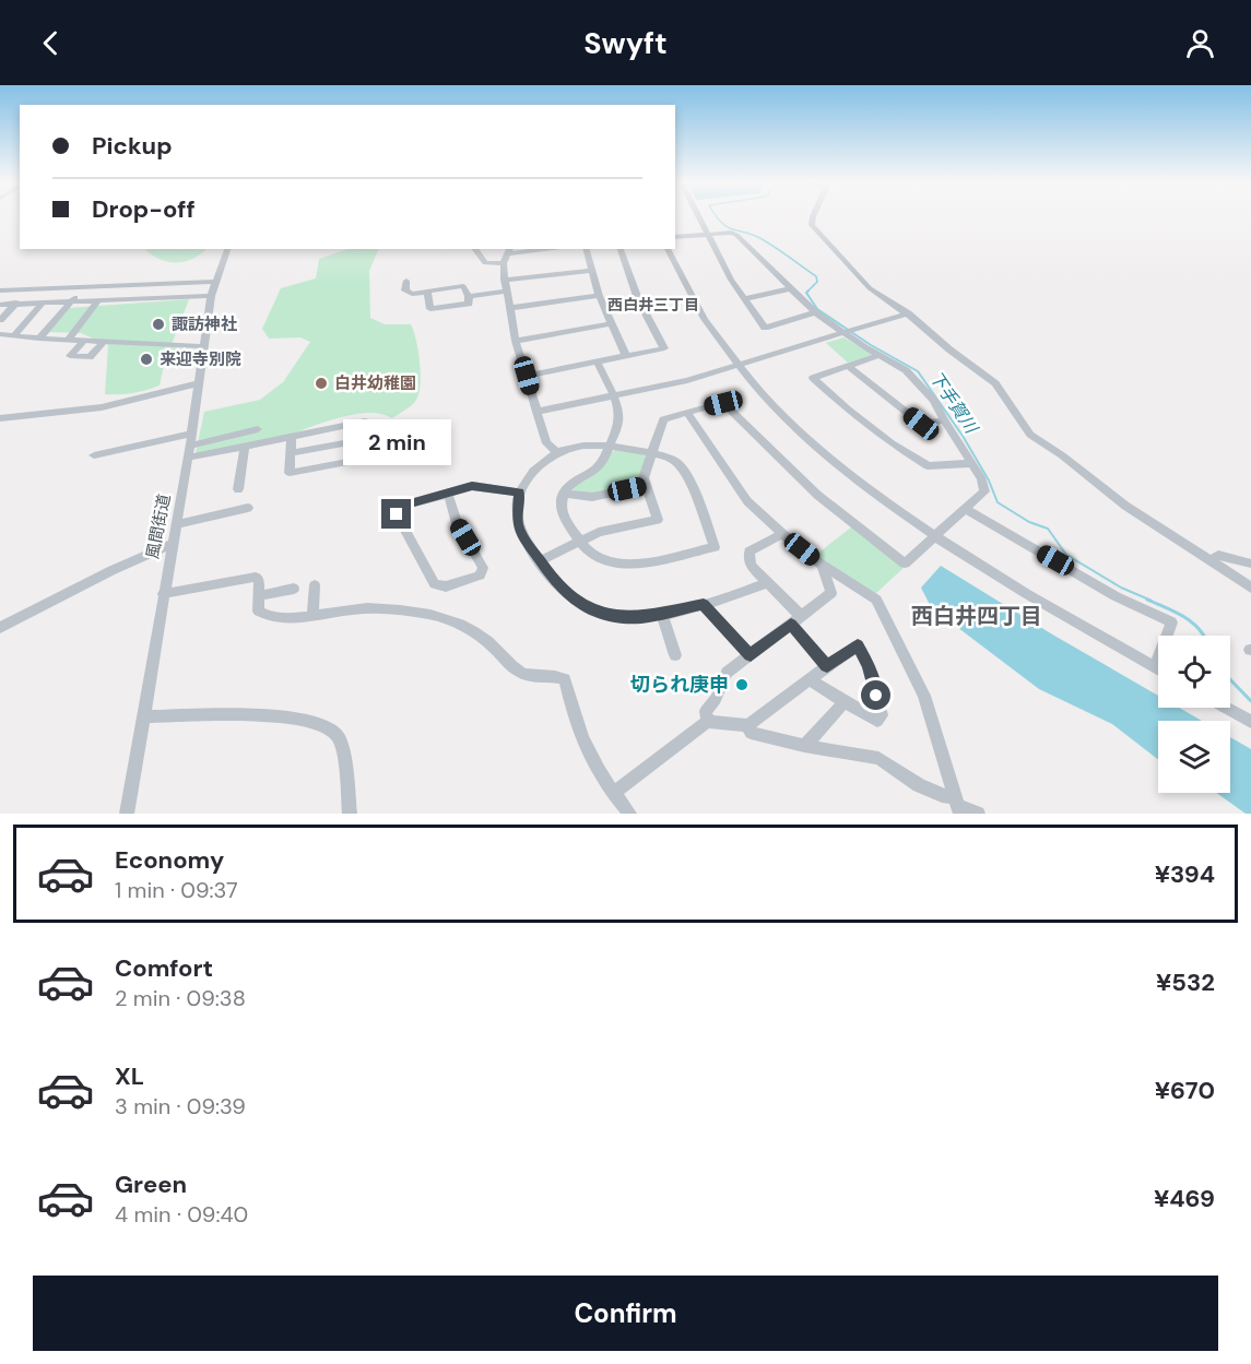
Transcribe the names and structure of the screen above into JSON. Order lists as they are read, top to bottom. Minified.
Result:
{"streets":{"street":["風間街道"]},"districts":["西白井三丁目","西白井四丁目"],"water":["下手賀川"],"places":["諏訪神社","来迎寺別院","白井幼稚園","切られ庚申"],"page":{"header":"Swyft","banner":["Pickup","Drop-off"],"bubble":"2 min","list":[{"name":"Economy","note":"1 min · 09:37","value":"¥394"},{"name":"Comfort","note":"2 min · 09:38","value":"¥532"},{"name":"XL","note":"3 min · 09:39","value":"¥670"},{"name":"Green","note":"4 min · 09:40","value":"¥469"}],"buttons":"Confirm"}}
